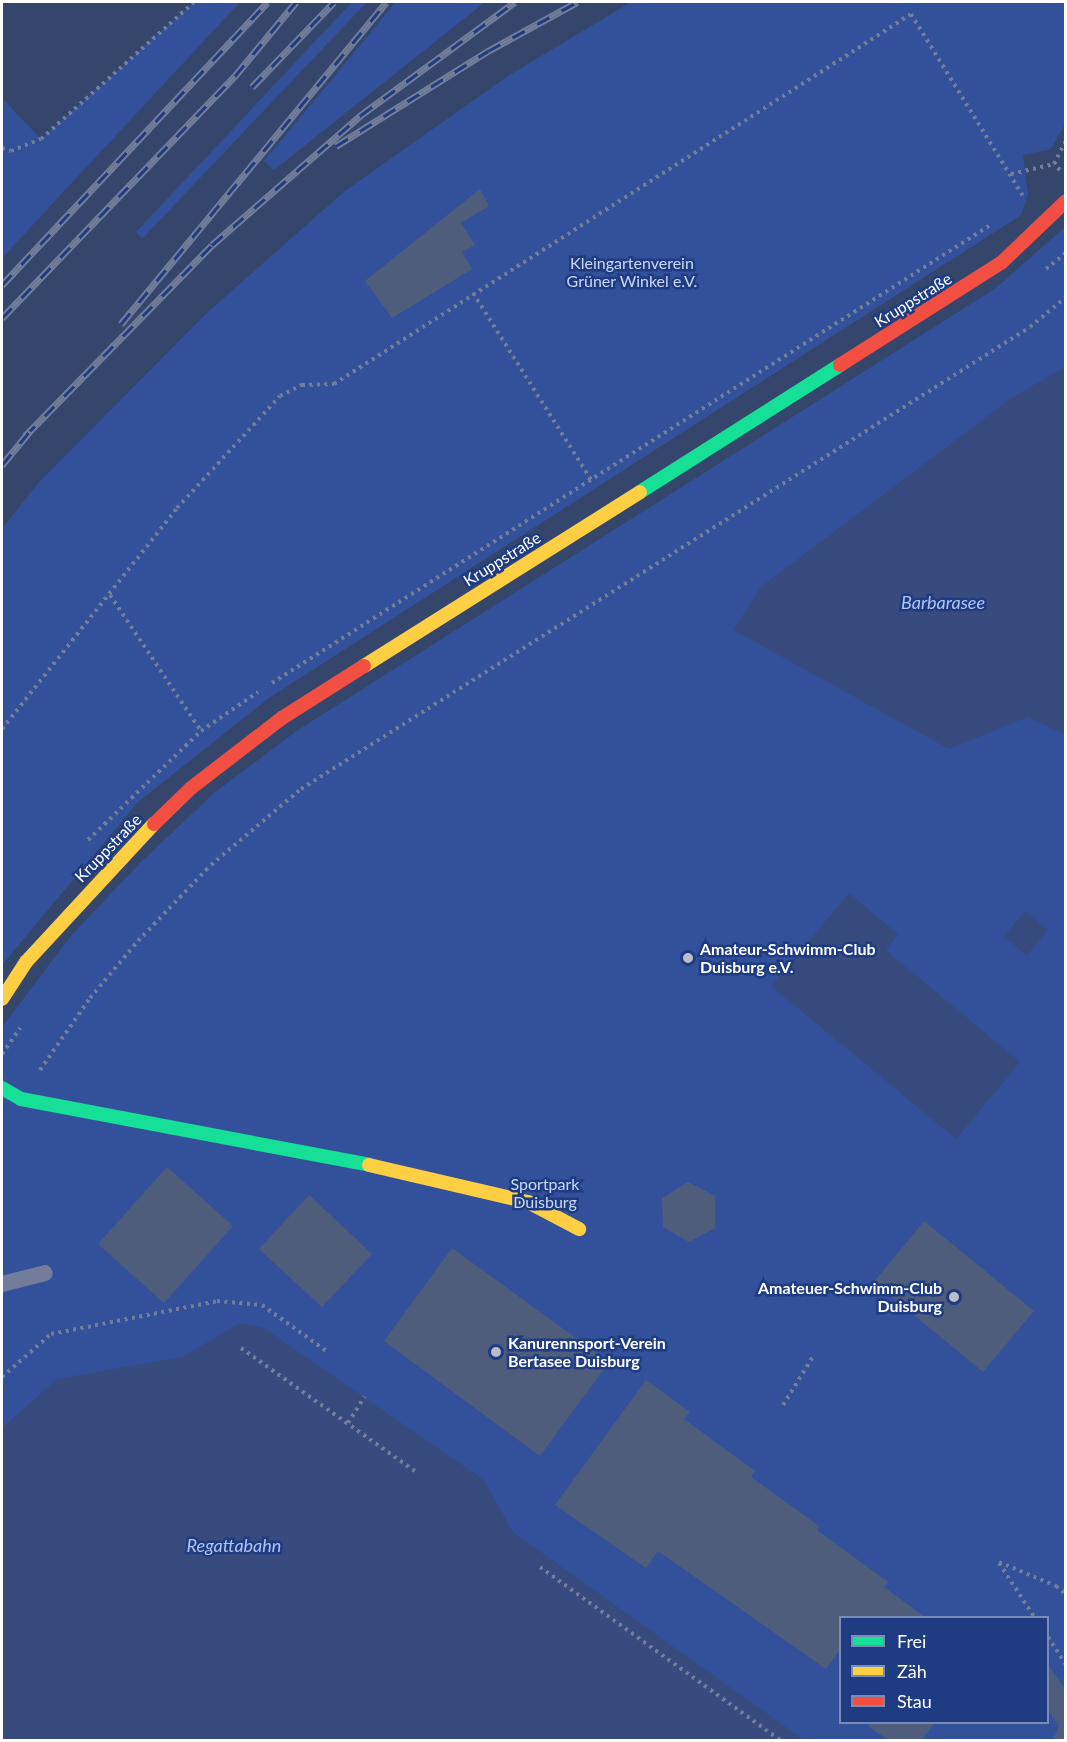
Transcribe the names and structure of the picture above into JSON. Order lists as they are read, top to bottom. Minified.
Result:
{"streets":{"street":["Kruppstraße"]},"water":["Barbarasee","Regattabahn"],"parks":["Kleingartenverein Grüner Winkel e.V.","Sportpark Duisburg"],"places":["Amateur-Schwimm-Club Duisburg e.V.","Amateuer-Schwimm-Club Duisburg","Kanurennsport-Verein Bertasee Duisburg"],"legend":["Frei","Zäh","Stau"]}
